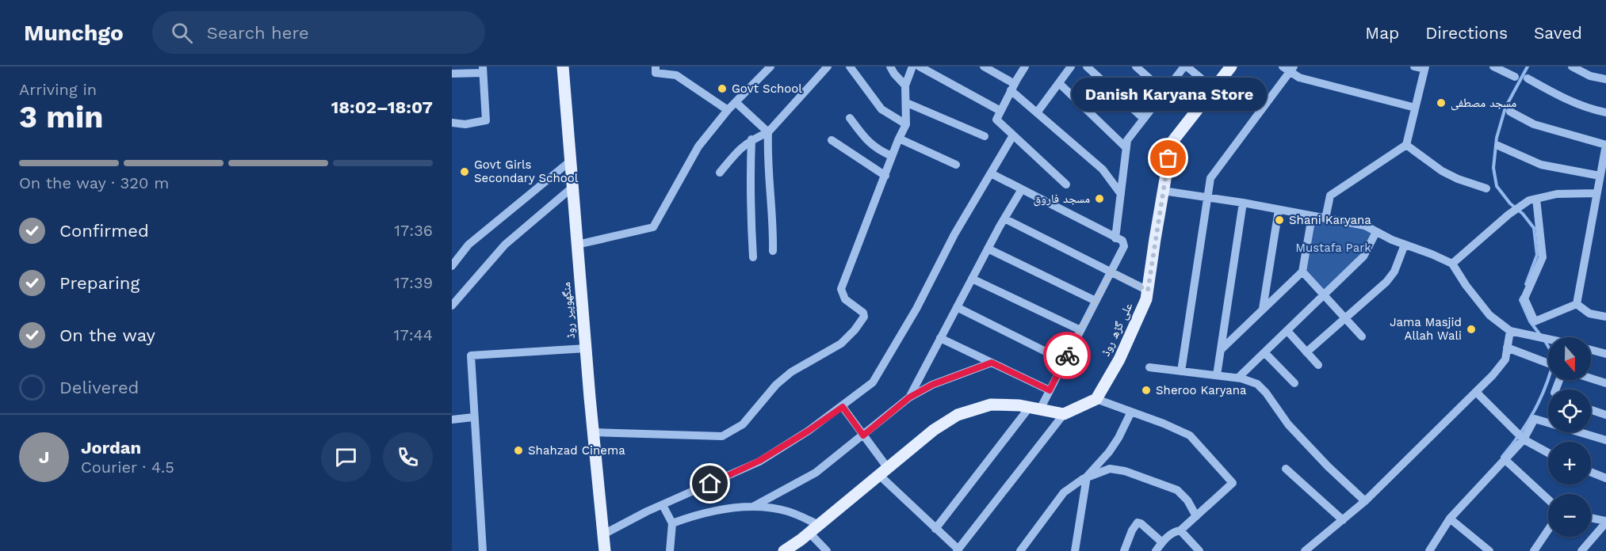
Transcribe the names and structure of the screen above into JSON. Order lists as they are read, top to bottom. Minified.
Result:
{"streets":{"main road":["منگھوپیر روڈ","علی گڑھ روڈ"]},"parks":["Mustafa Park"],"places":["Govt School","مسجد مصطفی","Danish Karyana Store","Govt Girls Secondary School","مسجد فاروق","Shani Karyana","Jama Masjid Allah Wali","Sheroo Karyana","Shahzad Cinema"],"north":"bottom","page":{"header":"Munchgo","search":"Search here","nav":["Map","Directions","Saved"],"heading":["3 min","Arriving in","18:02–18:07"],"panel":["Jordan","Courier · 4.5"],"bubble":"Danish Karyana Store","bar":"On the way · 320 m","list":[["Confirmed","17:36"],["Preparing","17:39"],["On the way","17:44"],"Delivered"],"map_buttons":["+","−"],"round":"J"}}
